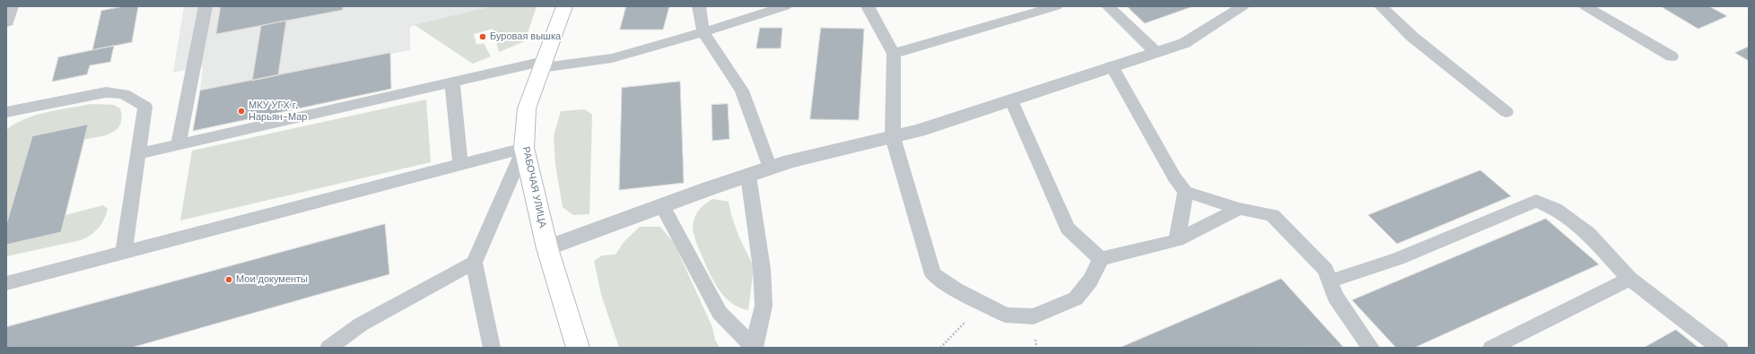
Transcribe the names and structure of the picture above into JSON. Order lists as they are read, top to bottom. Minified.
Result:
{"streets":{"main road":["РАБОЧАЯ УЛИЦА"]},"places":["Буровая вышка","МКУ УГХ г. Нарьян-Мар","Мои документы"]}
